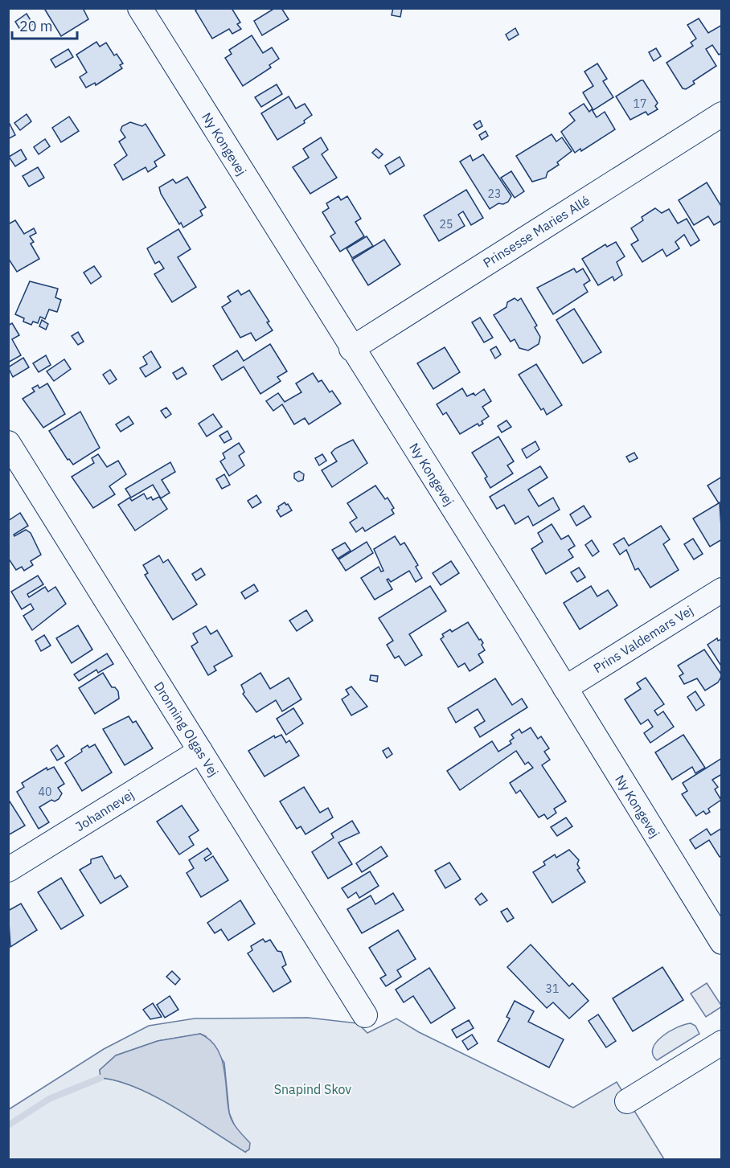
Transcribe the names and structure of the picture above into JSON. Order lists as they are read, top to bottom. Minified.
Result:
{"streets":{"street":["Ny Kongevej","Prinsesse Maries Allé","Prins Valdemars Vej","Dronning Olgas Vej","Johannevej"]},"crossings":[["Ny Kongevej","Prinsesse Maries Allé"],["Ny Kongevej","Prins Valdemars Vej"],["Dronning Olgas Vej","Johannevej"]],"parks":["Snapind Skov"],"house_numbers":["17","23","25","40","31"],"scale_bar":"20 m"}
